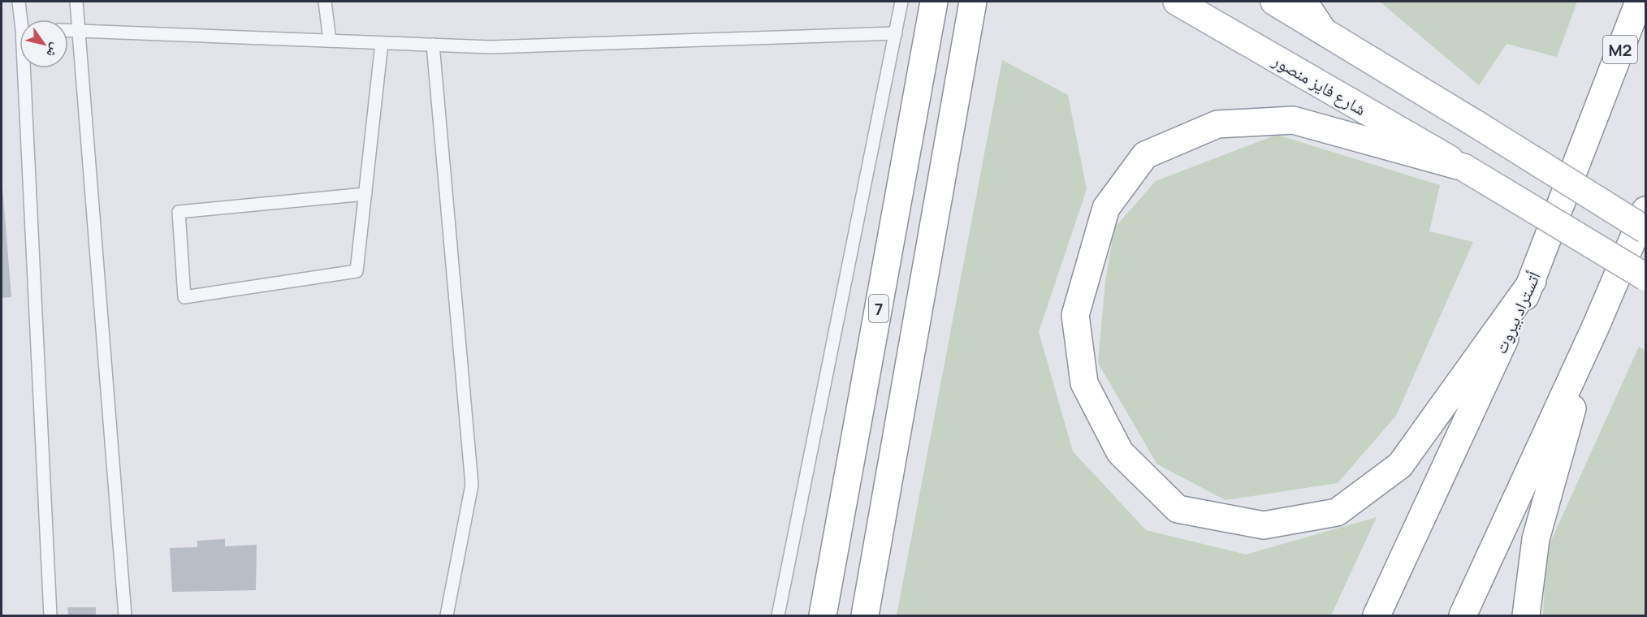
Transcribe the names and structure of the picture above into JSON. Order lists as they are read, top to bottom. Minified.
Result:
{"streets":{"main road":["M2","شارع فايز منصور","7","أتستراد بيروت"]},"north":"bottom right"}
